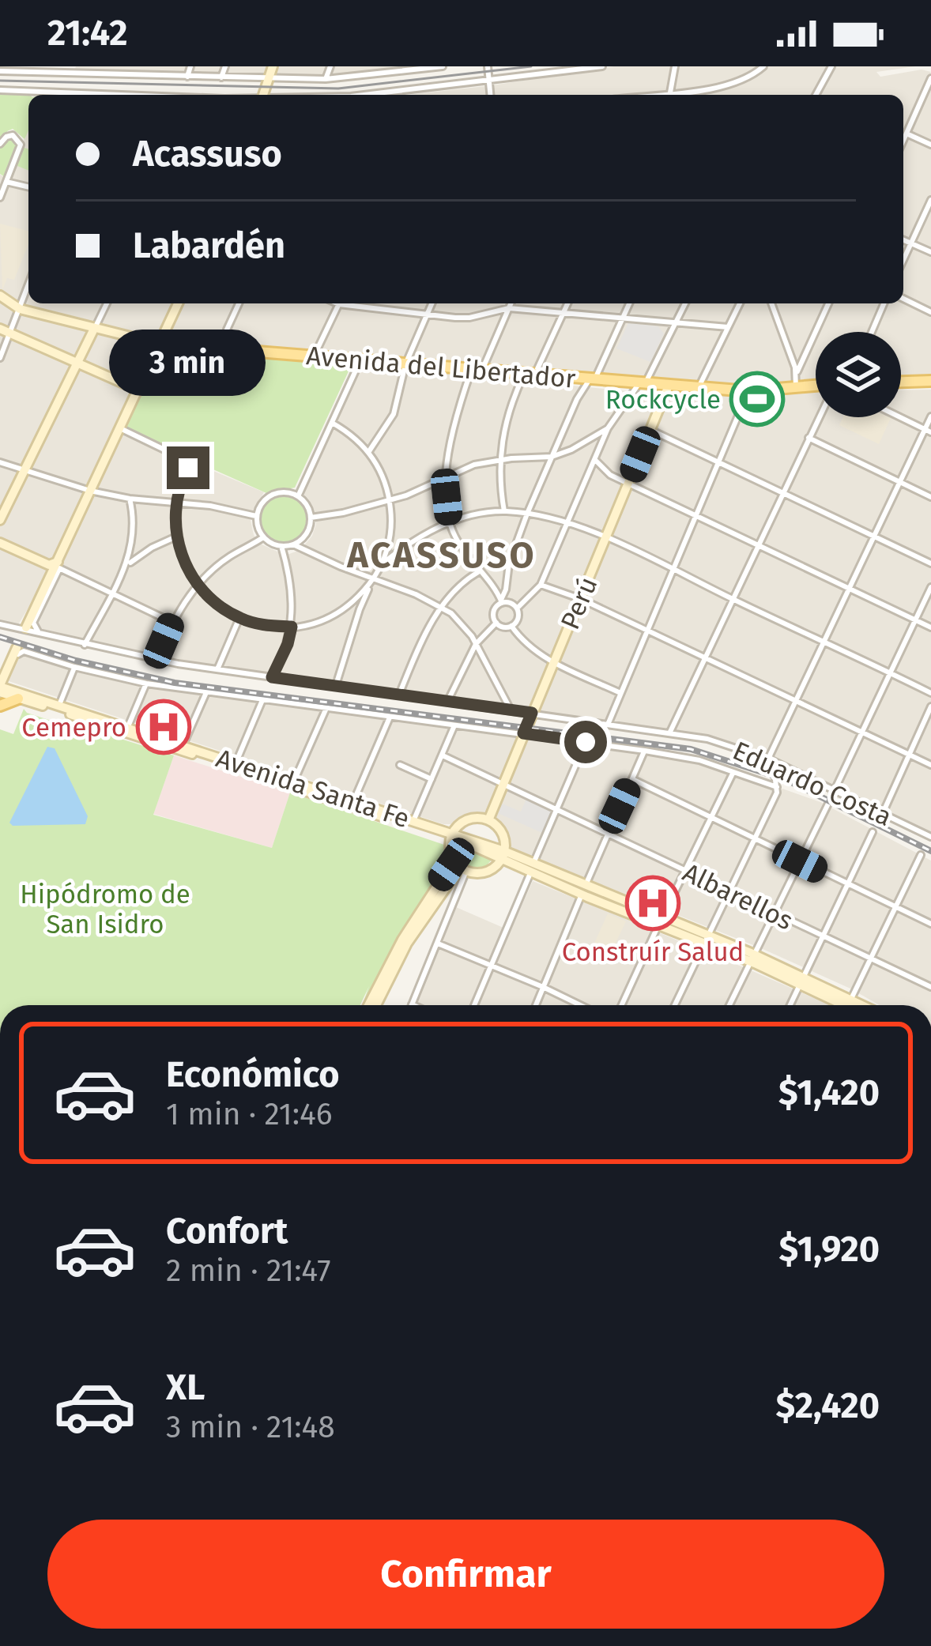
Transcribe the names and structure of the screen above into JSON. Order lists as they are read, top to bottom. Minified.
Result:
{"streets":{"main road":["Avenida del Libertador","Perú","Avenida Santa Fe"],"street":["Eduardo Costa","Albarellos"]},"crossings":[["Avenida del Libertador","Perú"],["Perú","Eduardo Costa"],["Perú","Albarellos"]],"districts":["ACASSUSO"],"parks":["Hipódromo de San Isidro"],"places":{"sports":["Rockcycle"],"hospital":["Cemepro","Construír Salud"]},"page":{"status":"21:42","banner":["Acassuso","Labardén"],"bubble":"3 min","list":[{"name":"Económico","note":"1 min · 21:46","value":"$1,420"},{"name":"Confort","note":"2 min · 21:47","value":"$1,920"},{"name":"XL","note":"3 min · 21:48","value":"$2,420"}],"buttons":"Confirmar"}}
